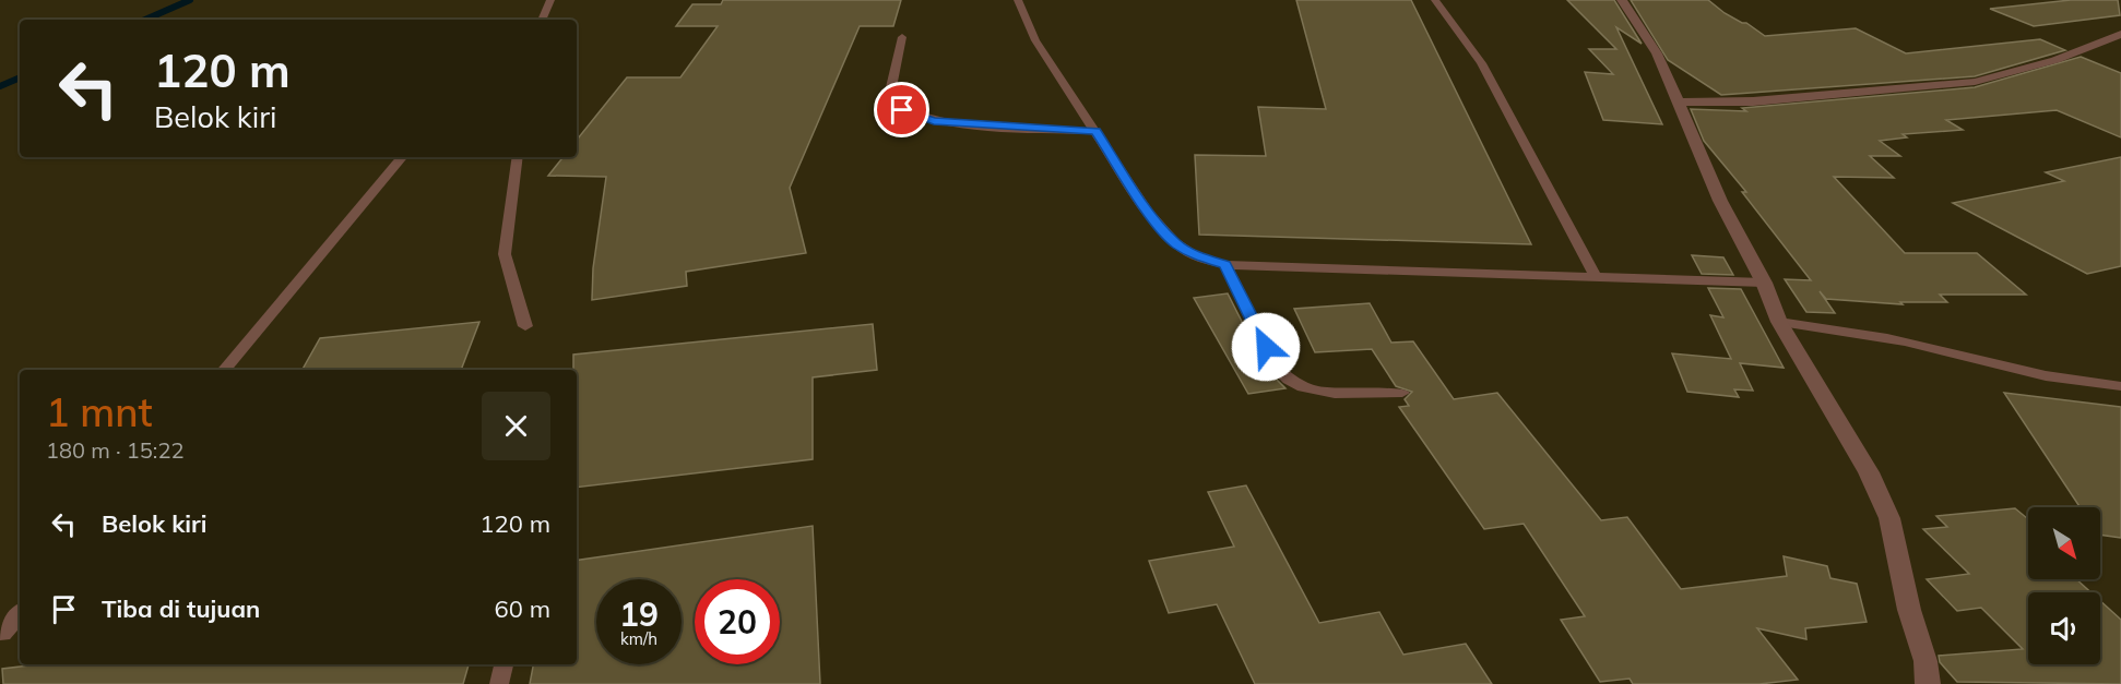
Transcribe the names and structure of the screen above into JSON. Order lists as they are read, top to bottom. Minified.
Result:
{"north":"bottom right","page":{"turn":["120 m","Belok kiri"],"heading":["1 mnt","180 m · 15:22"],"list":[{"name":"Belok kiri","value":"120 m"},{"name":"Tiba di tujuan","value":"60 m"}],"speed":"19 km/h","limit":"20"}}
